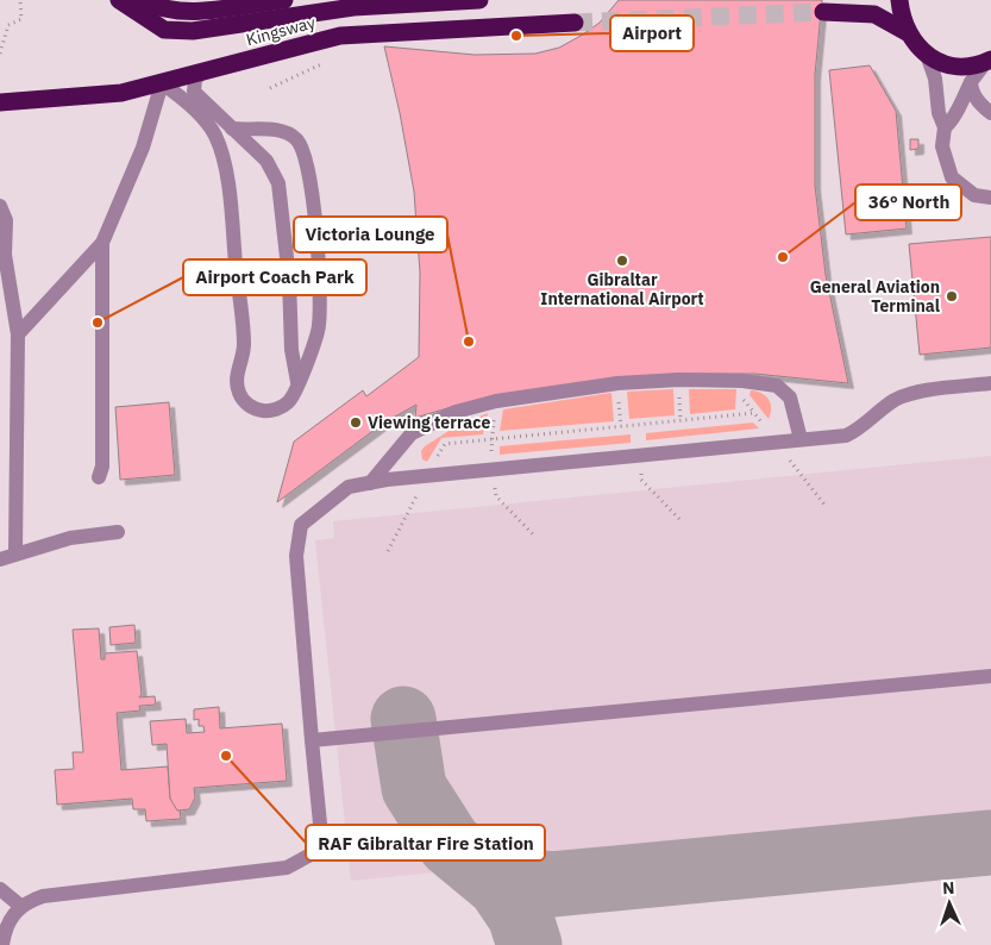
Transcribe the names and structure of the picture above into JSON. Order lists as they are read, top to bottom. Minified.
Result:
{"streets":{"highway":["Kingsway"]},"places":["Airport","36° North","Gibraltar International Airport","General Aviation Terminal","Airport Coach Park","Victoria Lounge","Viewing terrace","RAF Gibraltar Fire Station"],"north":"top"}
